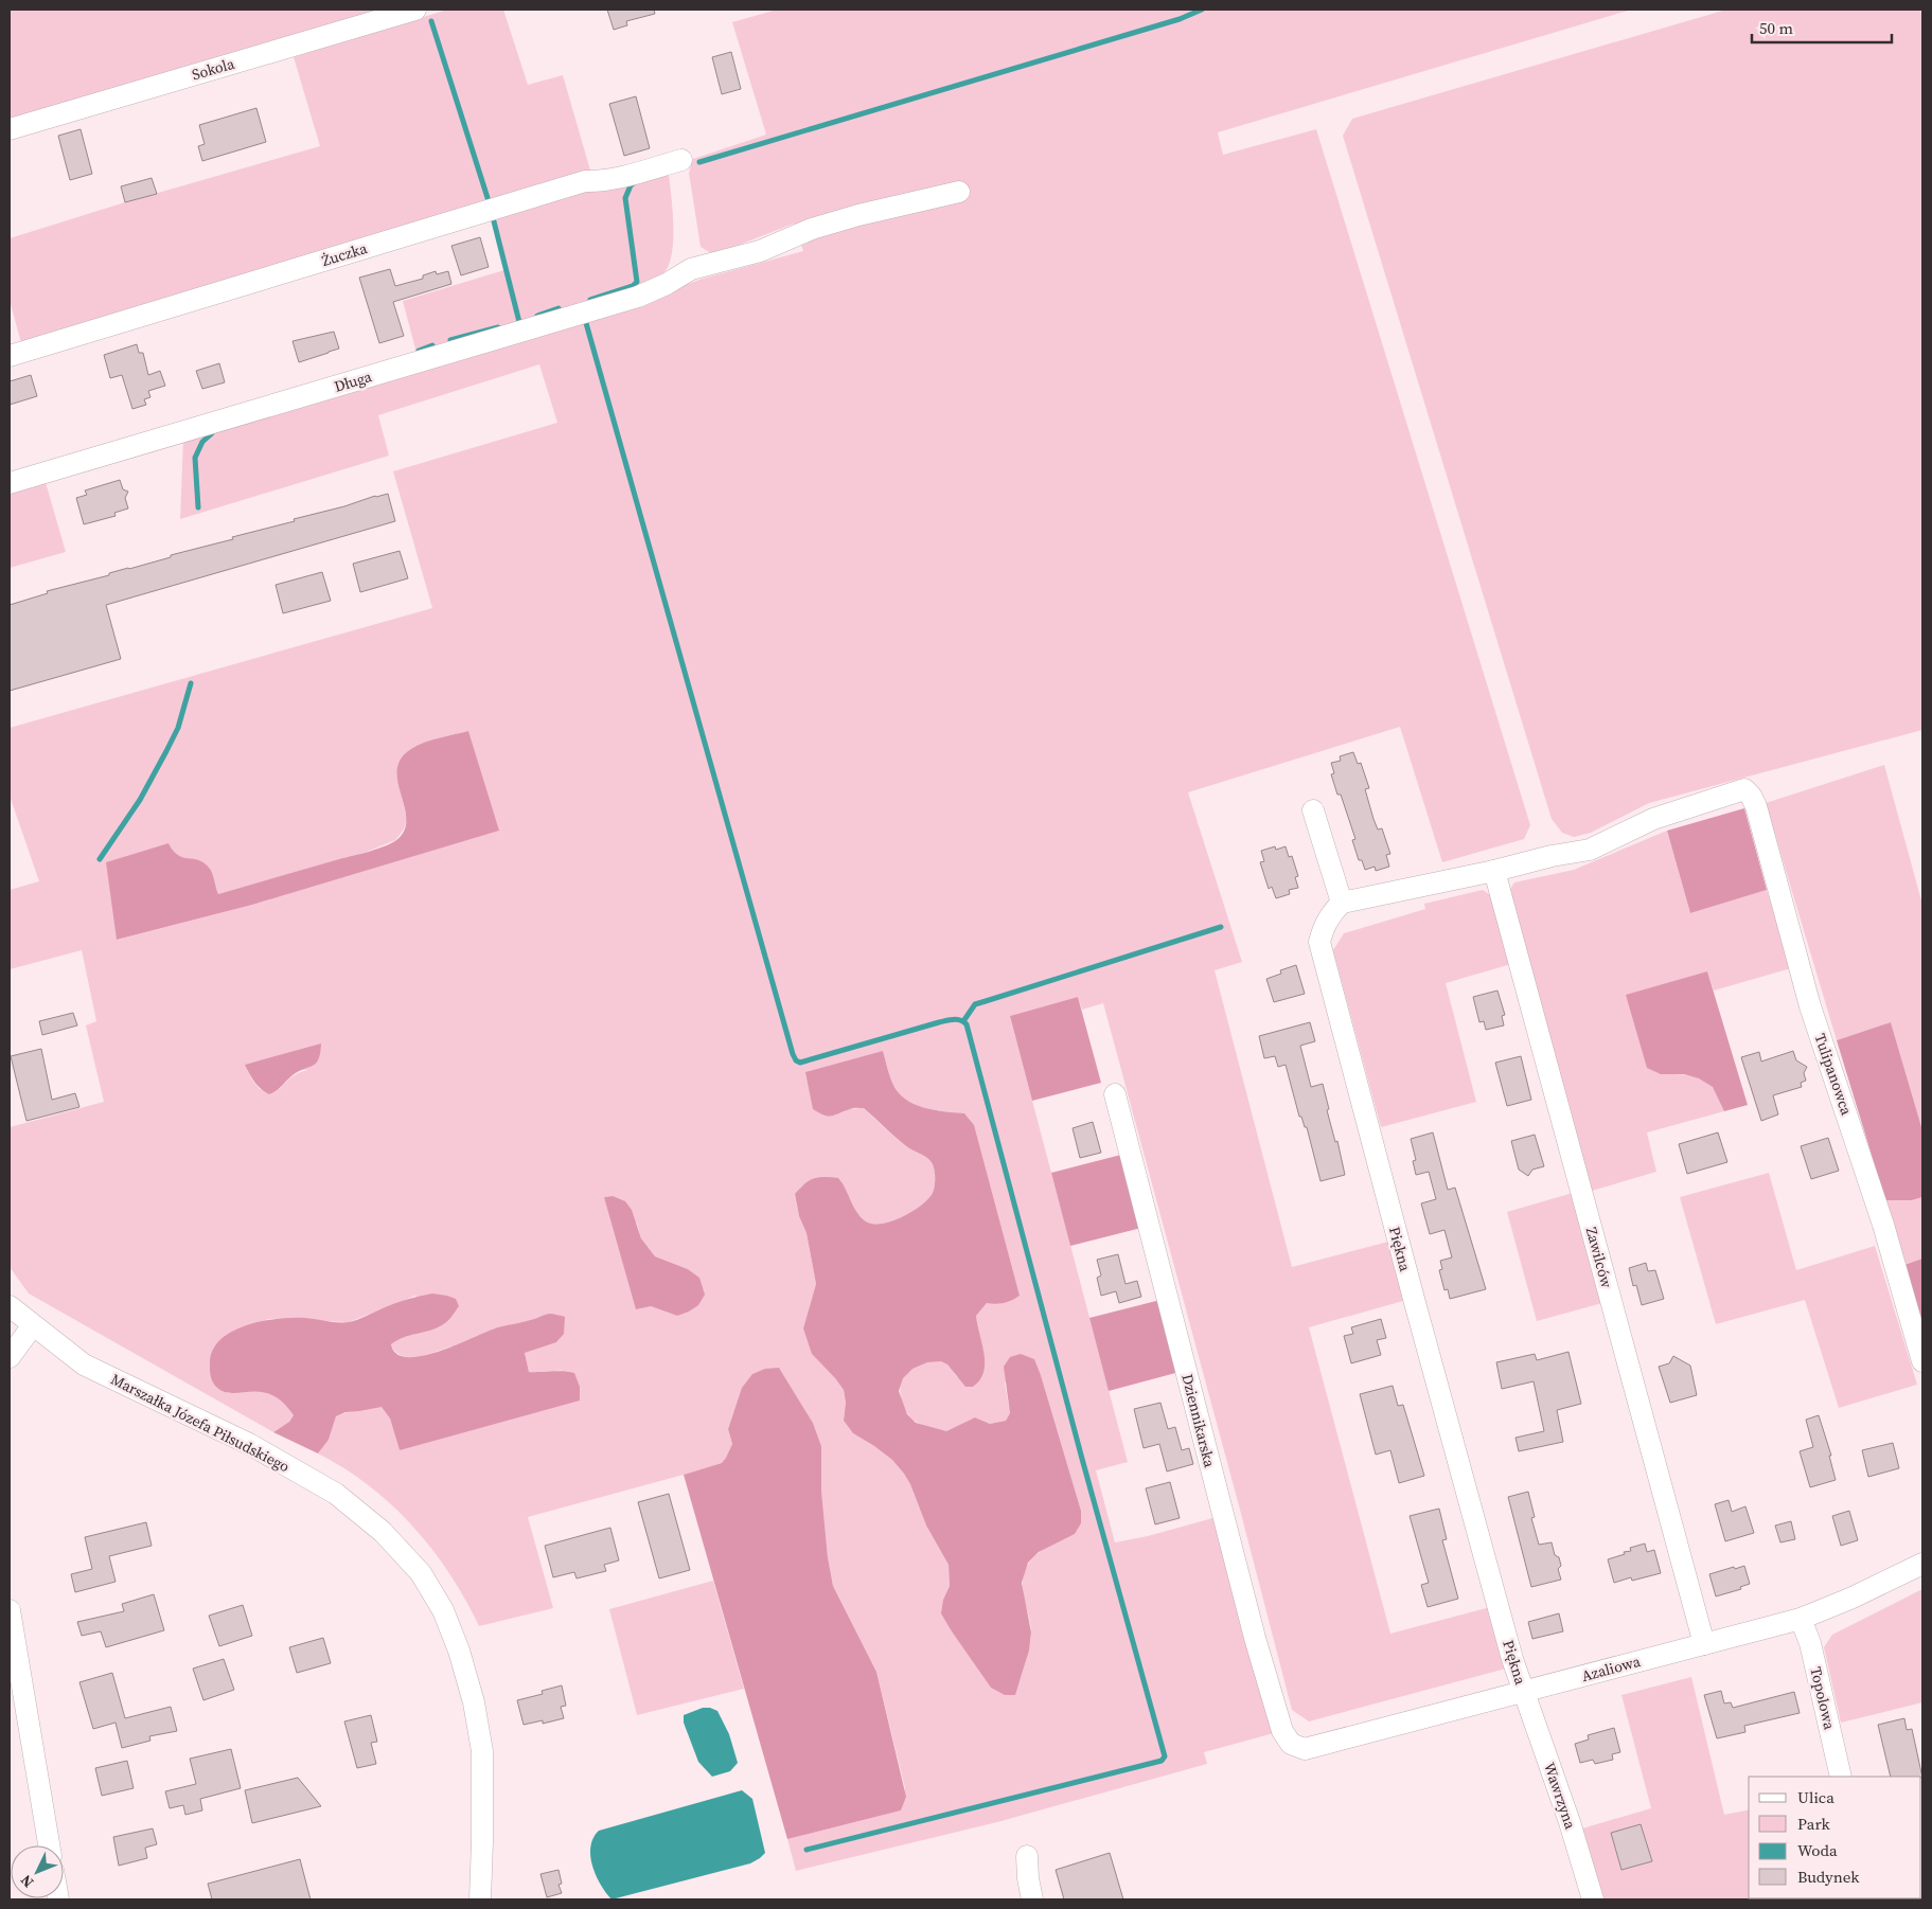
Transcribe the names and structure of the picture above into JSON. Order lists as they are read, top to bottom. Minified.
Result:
{"streets":{"street":["Sokola","Żuczka","Długa","Tulipanowca","Piękna","Zawilców","Dziennikarska","Marszałka Józefa Piłsudskiego","Azaliowa","Topolowa","Wawrzyna"]},"crossings":[["Tulipanowca","Zawilców"],["Piękna","Azaliowa"],["Piękna","Wawrzyna"],["Zawilców","Azaliowa"],["Dziennikarska","Azaliowa"],["Azaliowa","Topolowa"],["Azaliowa","Wawrzyna"]],"legend":["Ulica","Park","Woda","Budynek"],"scale_bar":"50 m","north":"bottom left"}
